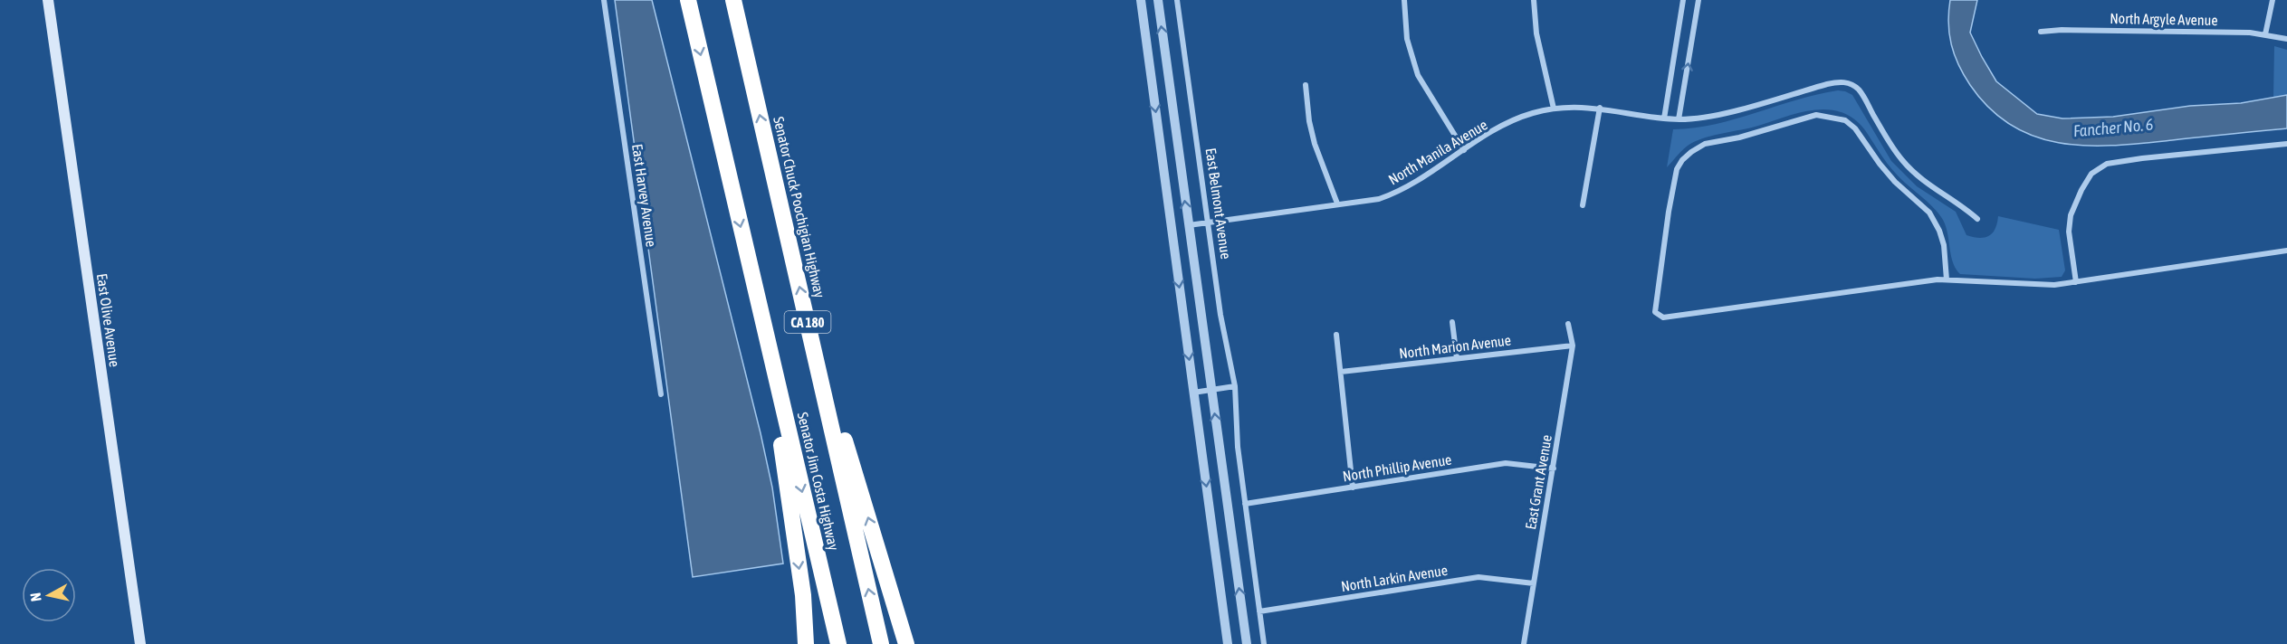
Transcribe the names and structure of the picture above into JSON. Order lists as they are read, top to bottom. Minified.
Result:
{"streets":{"highway":["Senator Chuck Poochigian Highway","CA 180","Senator Jim Costa Highway"],"main road":["East Olive Avenue"],"street":["North Argyle Avenue","North Manila Avenue","East Harvey Avenue","East Belmont Avenue","North Marion Avenue","North Phillip Avenue","East Grant Avenue","North Larkin Avenue"]},"crossings":[["North Manila Avenue","East Belmont Avenue"],["East Belmont Avenue","North Phillip Avenue"],["East Belmont Avenue","North Larkin Avenue"],["CA 180","Senator Jim Costa Highway"],["North Marion Avenue","East Grant Avenue"],["North Phillip Avenue","East Grant Avenue"],["East Grant Avenue","North Larkin Avenue"]],"water":["Fancher No. 6"],"north":"left"}
